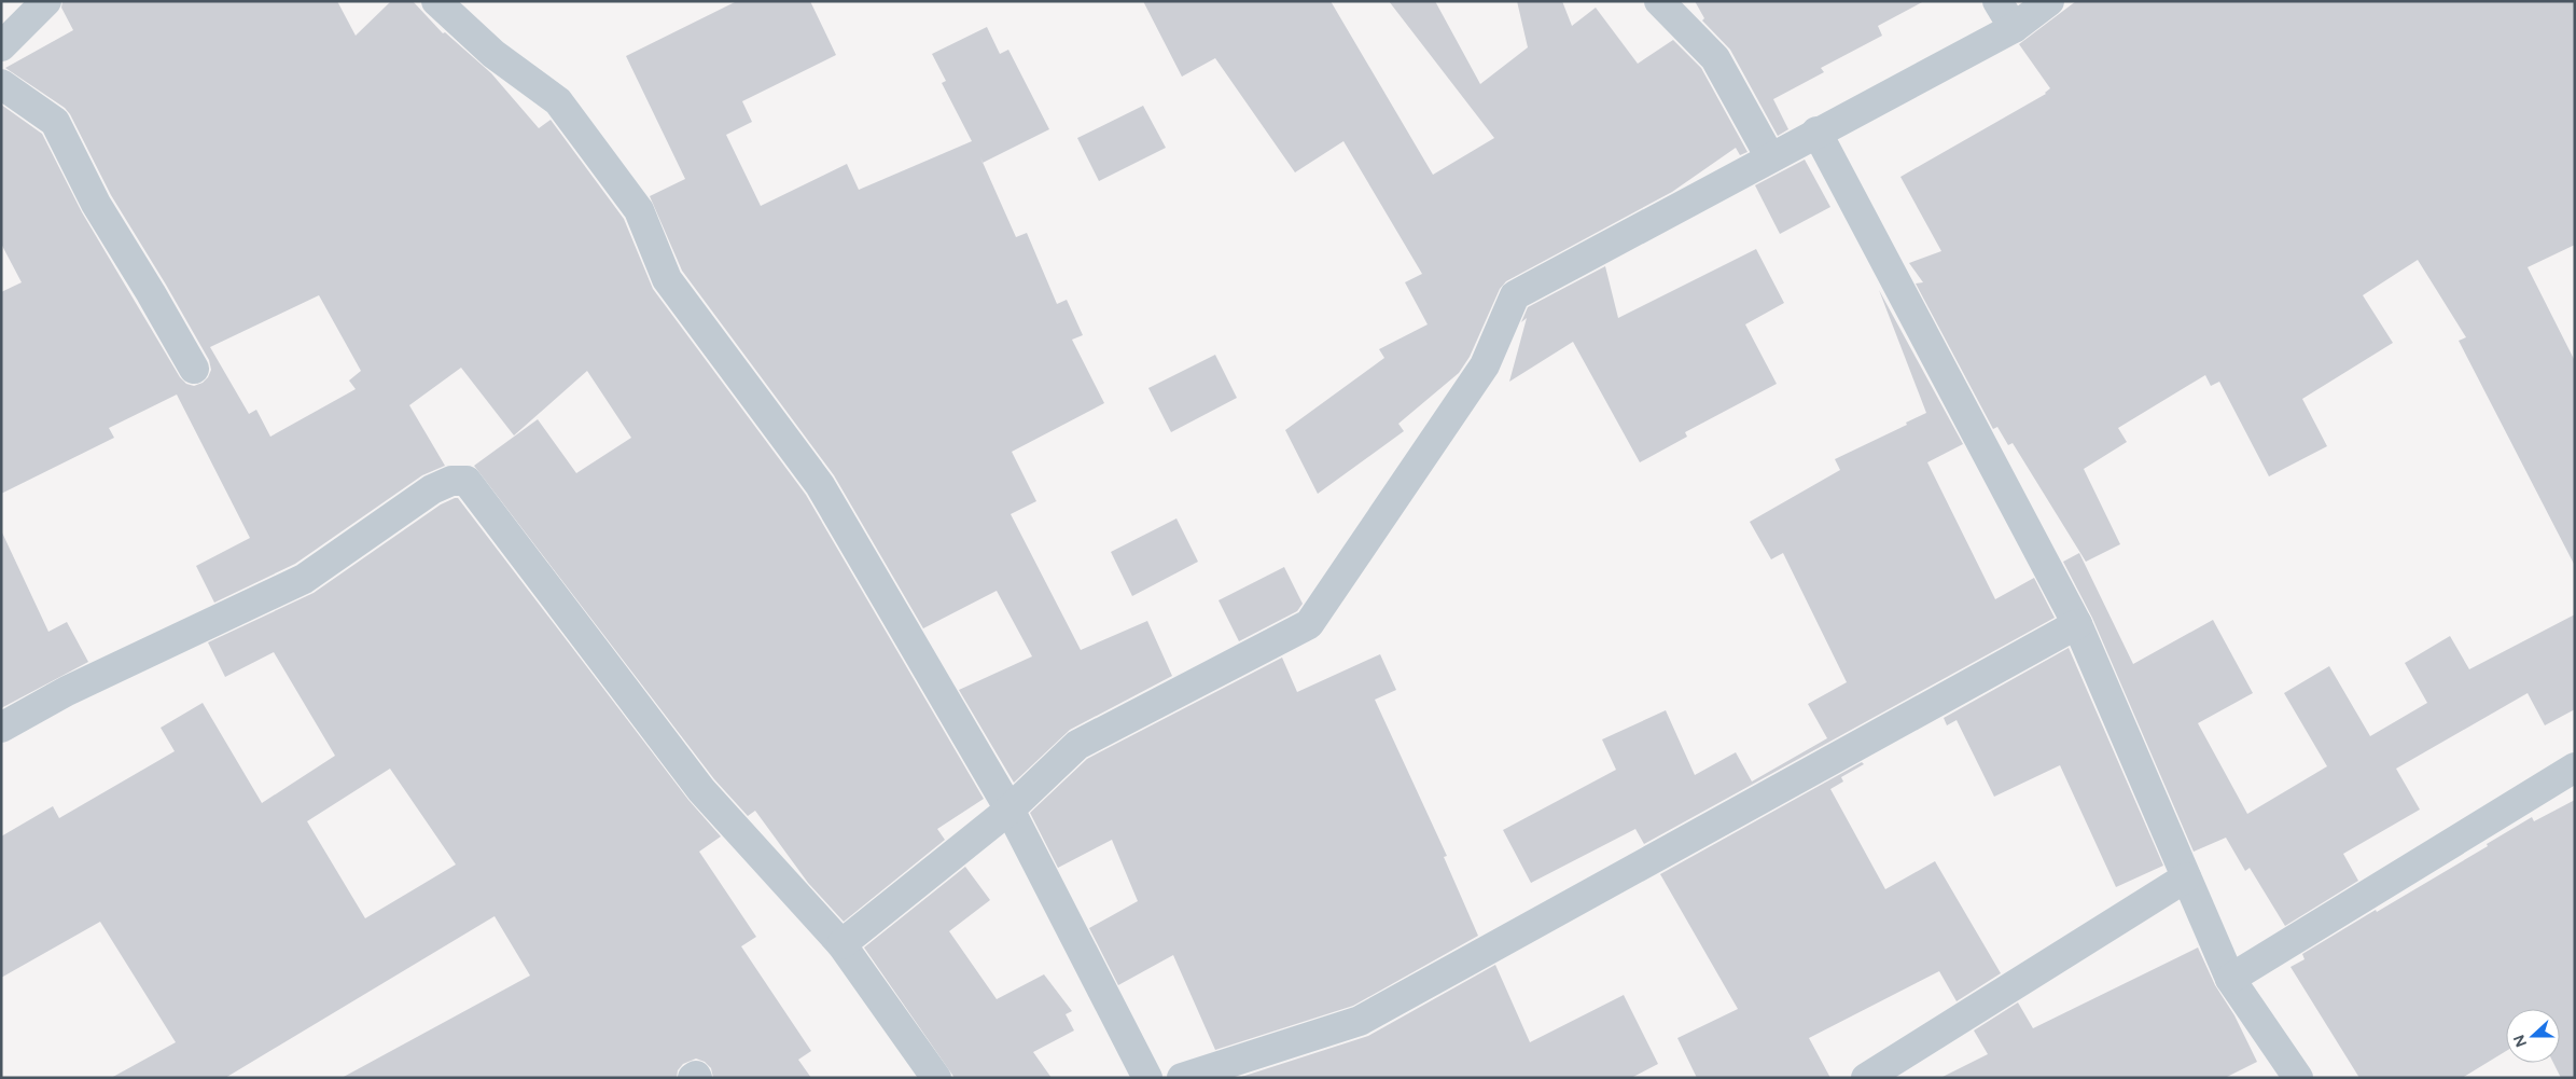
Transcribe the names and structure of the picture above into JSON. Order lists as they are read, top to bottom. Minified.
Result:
{"north":"left"}
